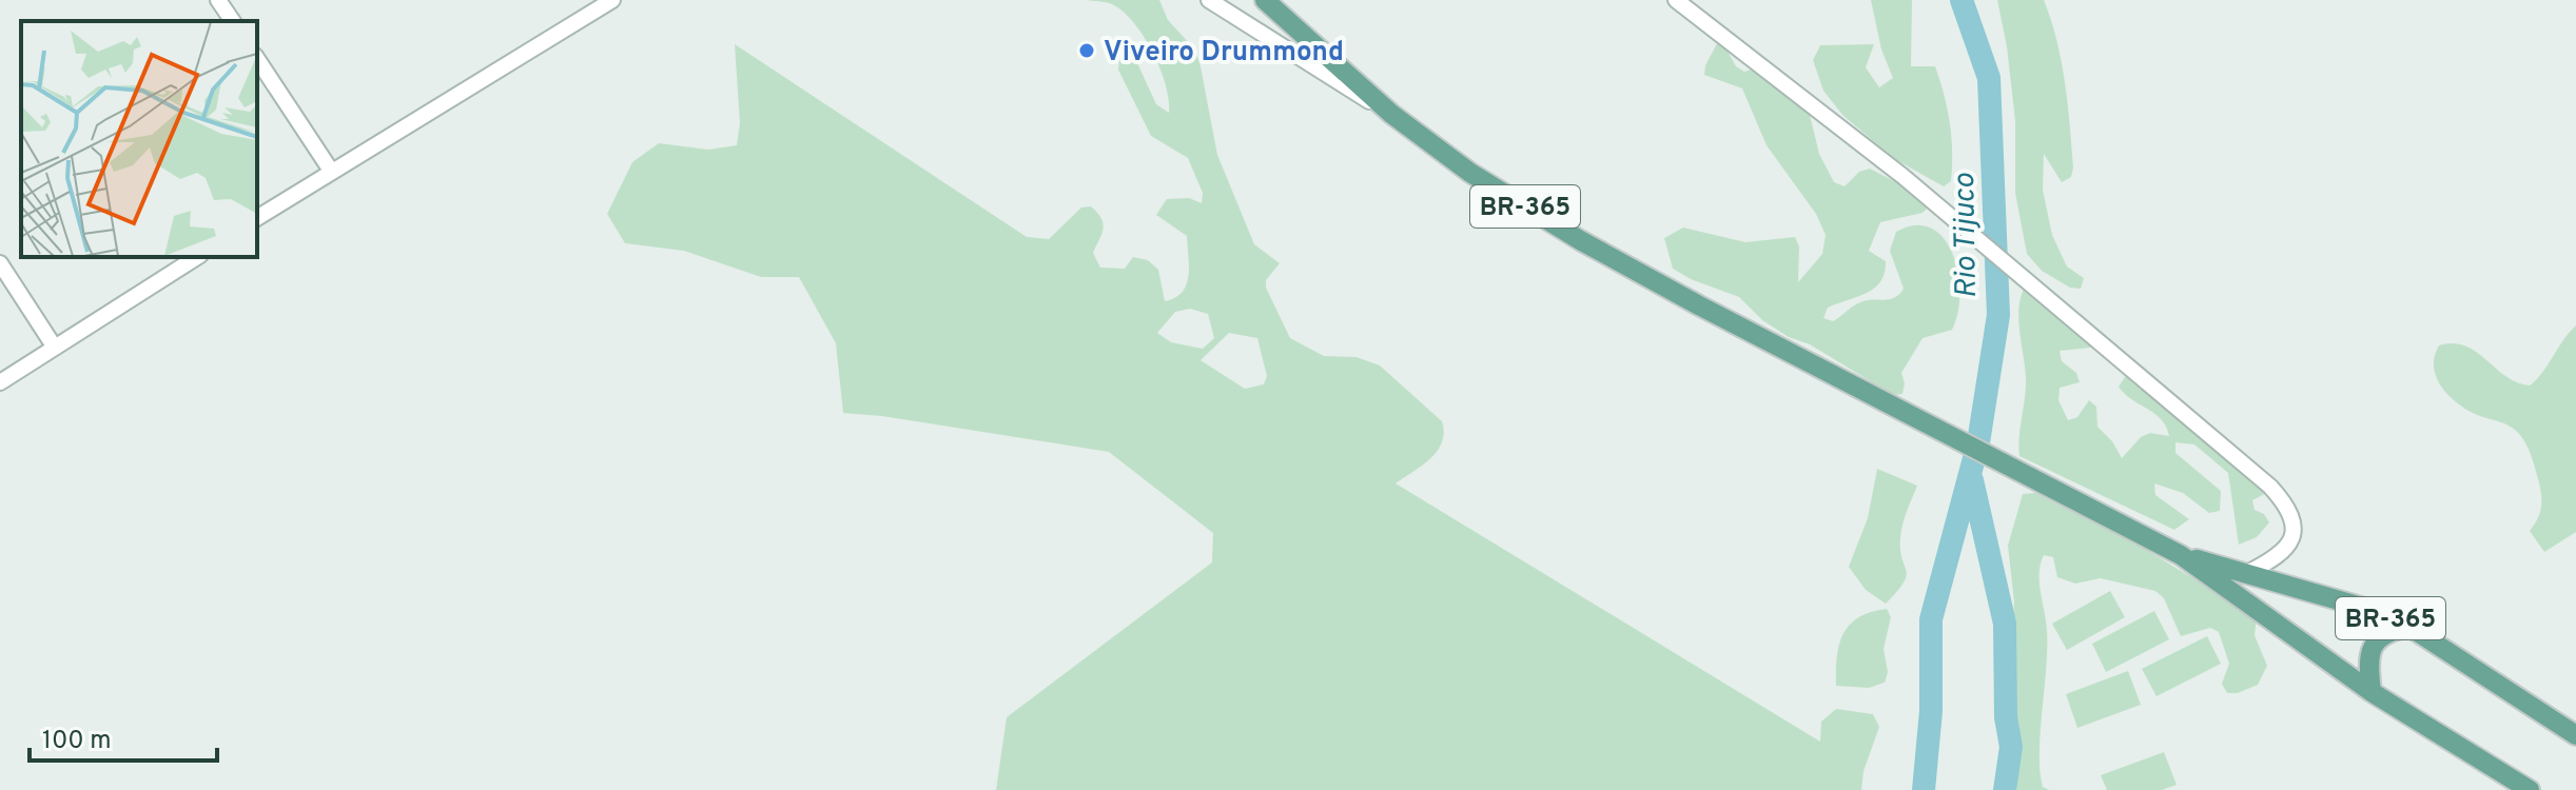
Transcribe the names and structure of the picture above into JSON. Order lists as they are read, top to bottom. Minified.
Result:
{"streets":{"main road":["BR-365"]},"water":["Rio Tijuco"],"places":["Viveiro Drummond"],"scale_bar":"100 m"}
